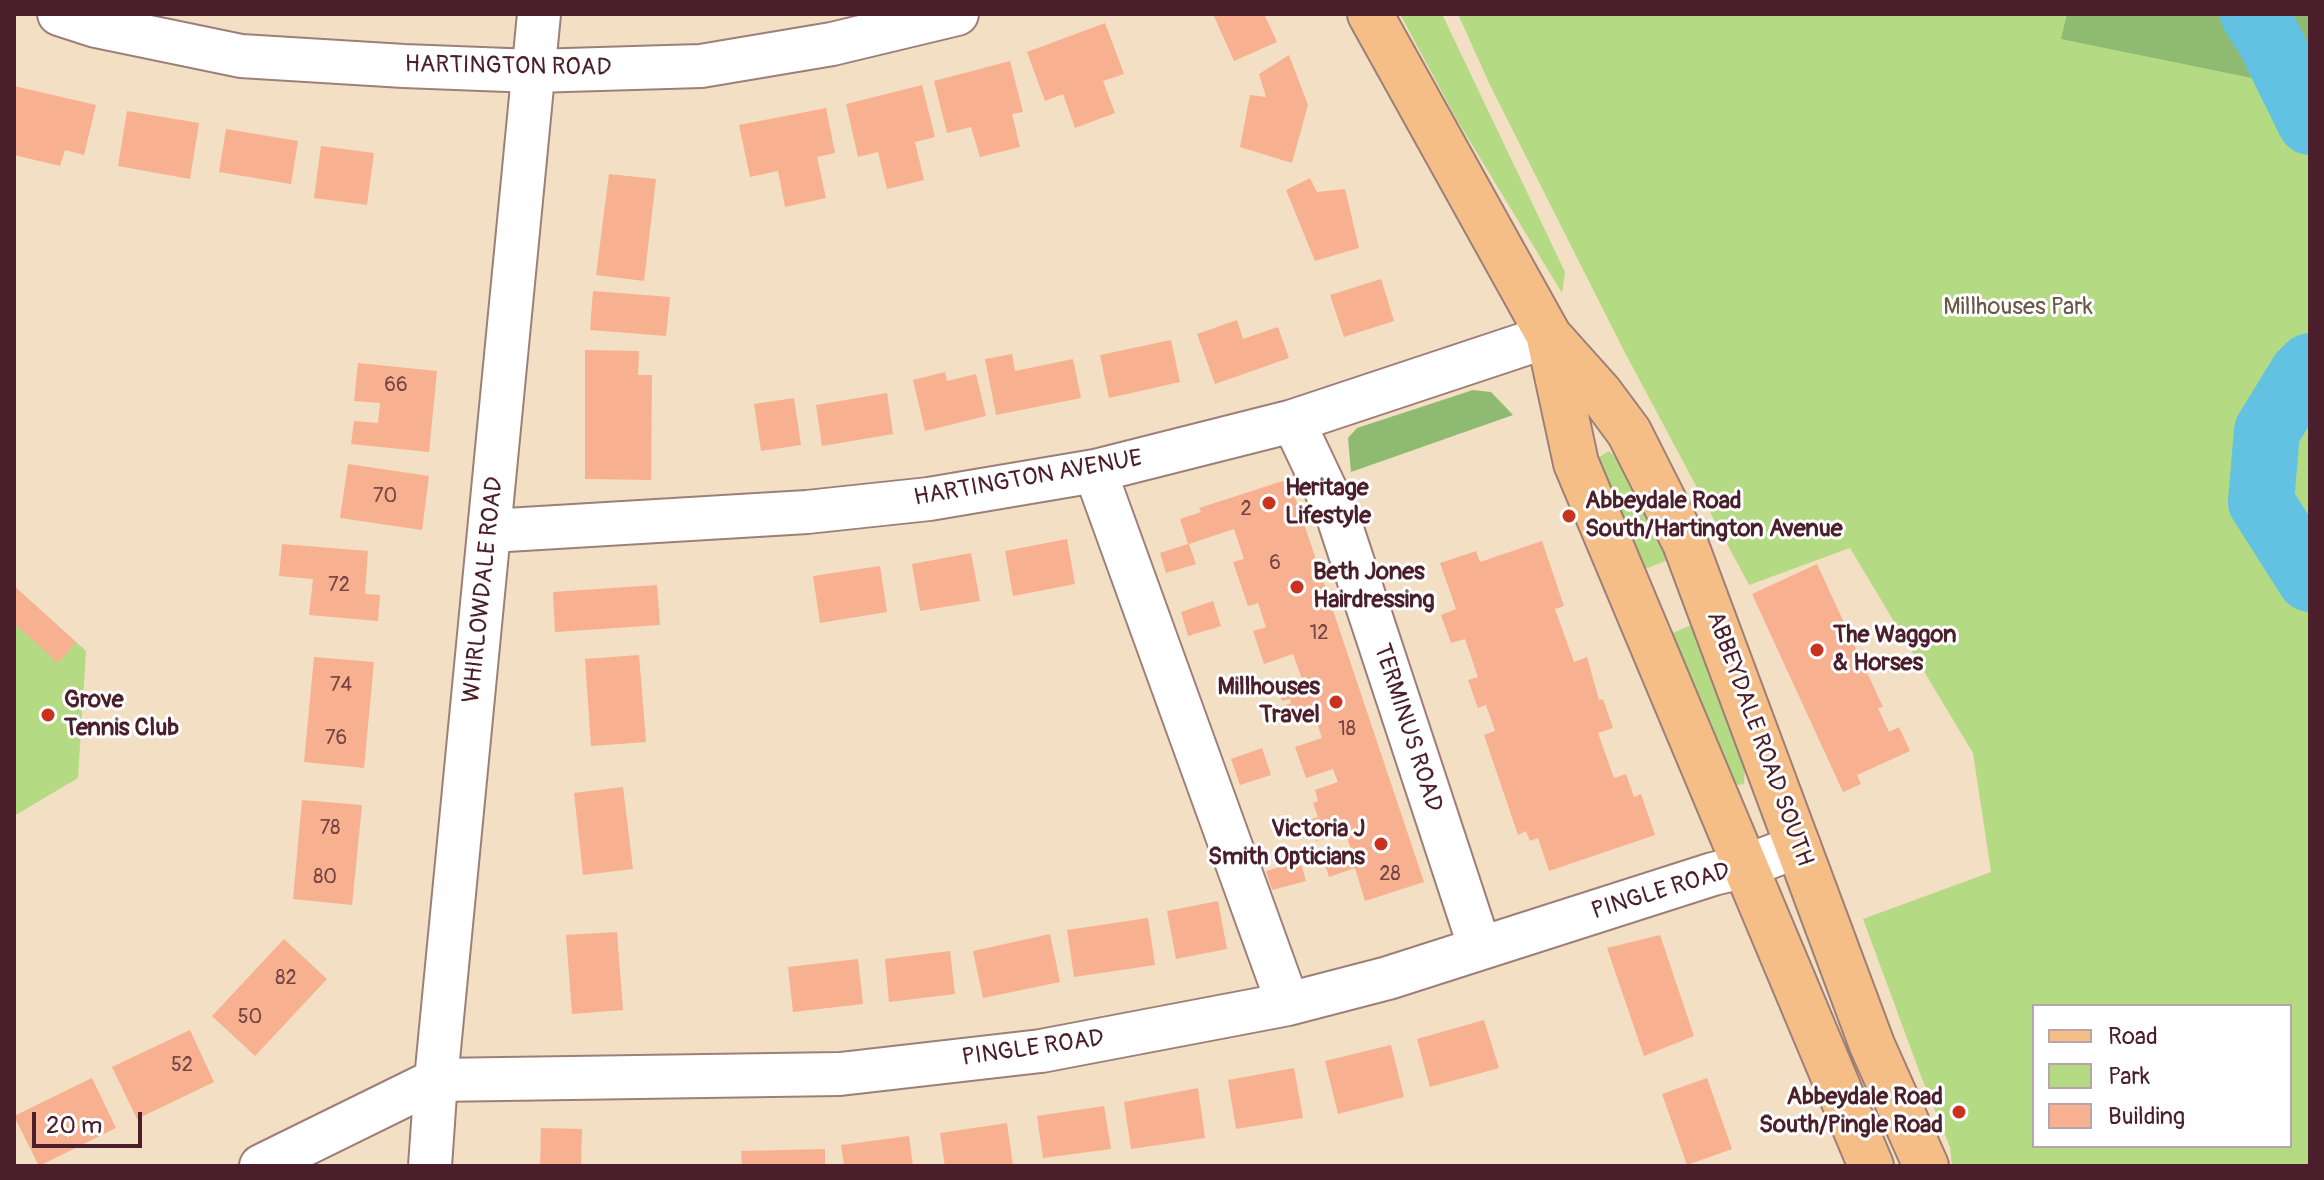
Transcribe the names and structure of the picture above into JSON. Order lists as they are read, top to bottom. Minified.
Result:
{"streets":{"main road":["ABBEYDALE ROAD SOUTH"],"street":["HARTINGTON ROAD","HARTINGTON AVENUE","WHIRLOWDALE ROAD","TERMINUS ROAD","PINGLE ROAD"]},"crossings":[["HARTINGTON ROAD","WHIRLOWDALE ROAD"],["HARTINGTON AVENUE","WHIRLOWDALE ROAD"],["HARTINGTON AVENUE","TERMINUS ROAD"],["HARTINGTON AVENUE","ABBEYDALE ROAD SOUTH"],["WHIRLOWDALE ROAD","PINGLE ROAD"],["TERMINUS ROAD","PINGLE ROAD"],["ABBEYDALE ROAD SOUTH","PINGLE ROAD"]],"parks":["Millhouses Park"],"places":["Heritage Lifestyle","Abbeydale Road South/Hartington Avenue","Beth Jones Hairdressing","The Waggon & Horses","Millhouses Travel","Grove Tennis Club","Victoria J Smith Opticians","Abbeydale Road South/Pingle Road"],"house_numbers":["66","70","2","6","72","12","74","18","76","78","28","80","82","50","52"],"legend":["Road","Park","Building"],"scale_bar":"20 m"}
